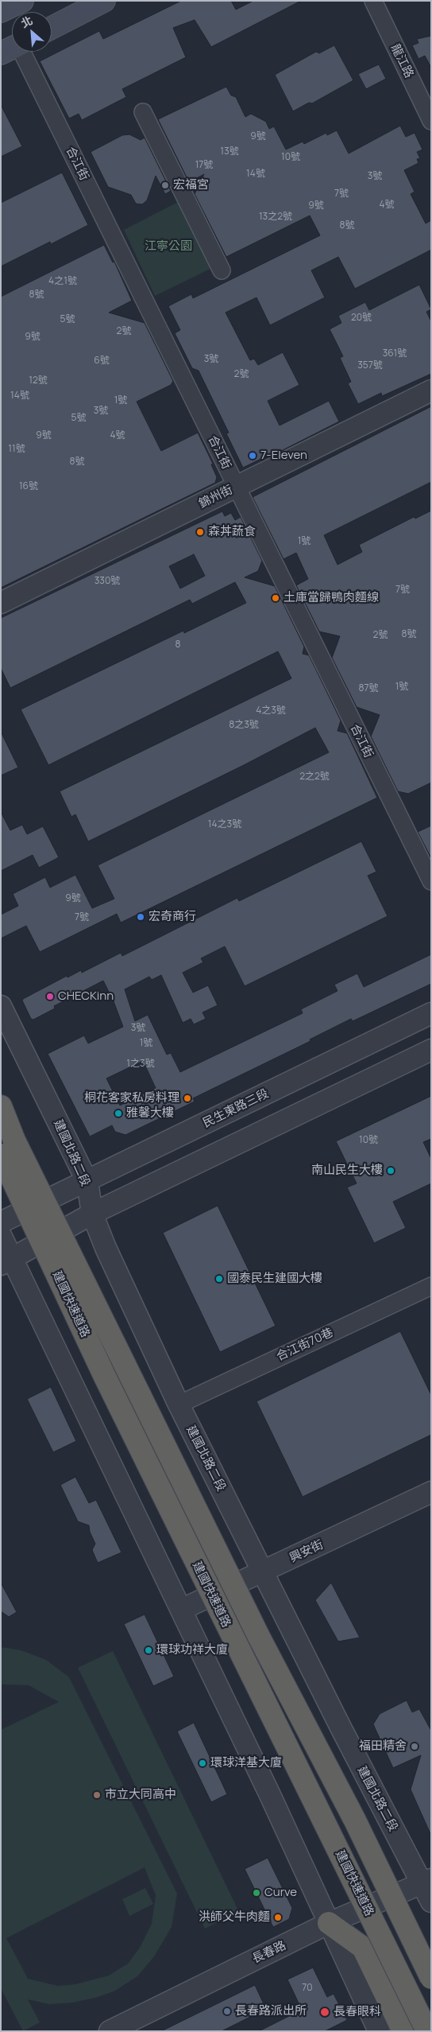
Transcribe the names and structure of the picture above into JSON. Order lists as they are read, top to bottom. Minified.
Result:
{"streets":{"highway":["建國快速道路"],"street":["龍江路","合江街","錦州街","民生東路三段","建國北路二段","合江街70巷","興安街","長春路"]},"crossings":[["合江街","錦州街"],["民生東路三段","建國北路二段"],["建國北路二段","合江街70巷"],["建國北路二段","興安街"],["建國北路二段","長春路"]],"parks":["江寧公園"],"places":["宏福宮","7-Eleven","森丼蔬食","土庫當歸鴨肉麵線","宏奇商行","CHECKinn","桐花客家私房料理","雅馨大樓","南山民生大樓","國泰民生建國大樓","環球功祥大廈","福田精舍","環球洋基大廈","市立大同高中","Curve","洪師父牛肉麵","長春路派出所","長春眼科"],"house_numbers":["9號","13號","10號","17號","14號","3號","7號","4號","9號","13之2號","8號","4之1號","8號","20號","5號","2號","9號","361號","3號","6號","357號","2號","12號","14號","1號","3號","5號","9號","4號","11號","8號","16號","1號","330號","7號","8號","2號","8","1號","87號","4之3號","8之3號","2之2號","14之3號","9號","7號","3號","1號","1之3號","10號","70"],"north":"top left"}
